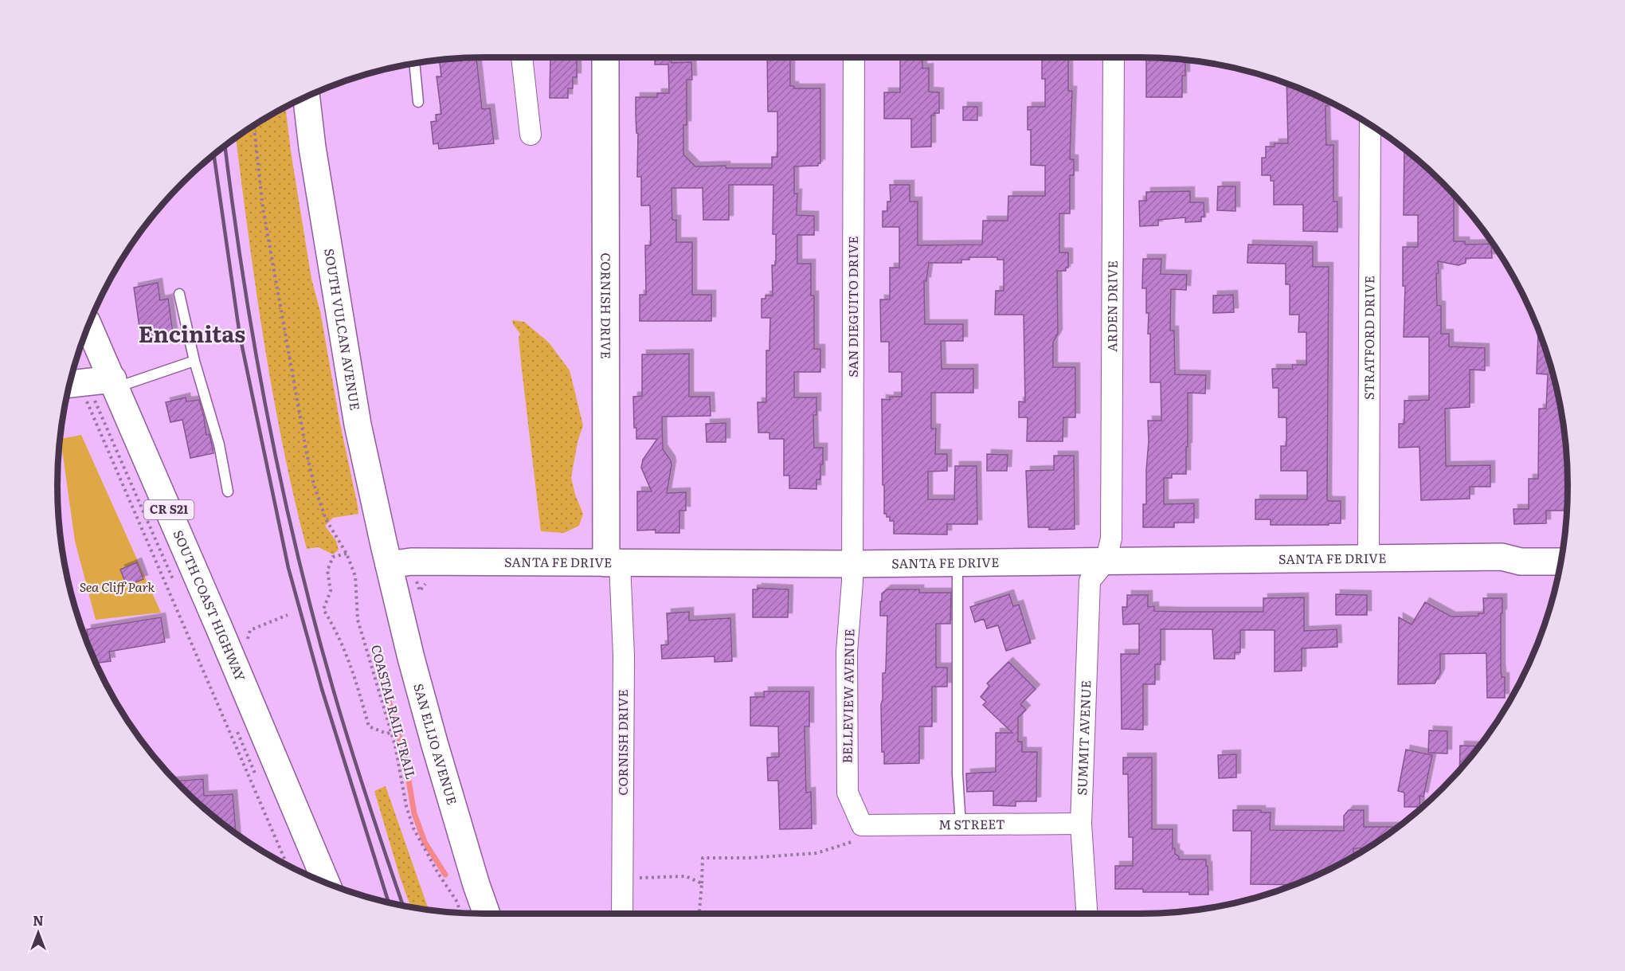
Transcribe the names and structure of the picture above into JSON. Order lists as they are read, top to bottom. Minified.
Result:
{"streets":{"main road":["CORNISH DRIVE","SOUTH VULCAN AVENUE","CR S21","SANTA FE DRIVE","SOUTH COAST HIGHWAY","SAN ELIJO AVENUE"],"street":["ARDEN DRIVE","SAN DIEGUITO DRIVE","STRATFORD DRIVE","BELLEVIEW AVENUE","SUMMIT AVENUE","M STREET"],"path":["COASTAL RAIL TRAIL"]},"crossings":[["CORNISH DRIVE","SANTA FE DRIVE"],["ARDEN DRIVE","SANTA FE DRIVE"],["ARDEN DRIVE","SUMMIT AVENUE"],["SAN DIEGUITO DRIVE","SANTA FE DRIVE"],["SAN DIEGUITO DRIVE","BELLEVIEW AVENUE"],["SOUTH VULCAN AVENUE","SANTA FE DRIVE"],["SOUTH VULCAN AVENUE","SAN ELIJO AVENUE"],["STRATFORD DRIVE","SANTA FE DRIVE"],["SANTA FE DRIVE","BELLEVIEW AVENUE"],["SANTA FE DRIVE","SUMMIT AVENUE"],["SANTA FE DRIVE","SAN ELIJO AVENUE"],["BELLEVIEW AVENUE","M STREET"],["SUMMIT AVENUE","M STREET"]],"districts":["Encinitas"],"parks":["Sea Cliff Park"],"north":"top"}
